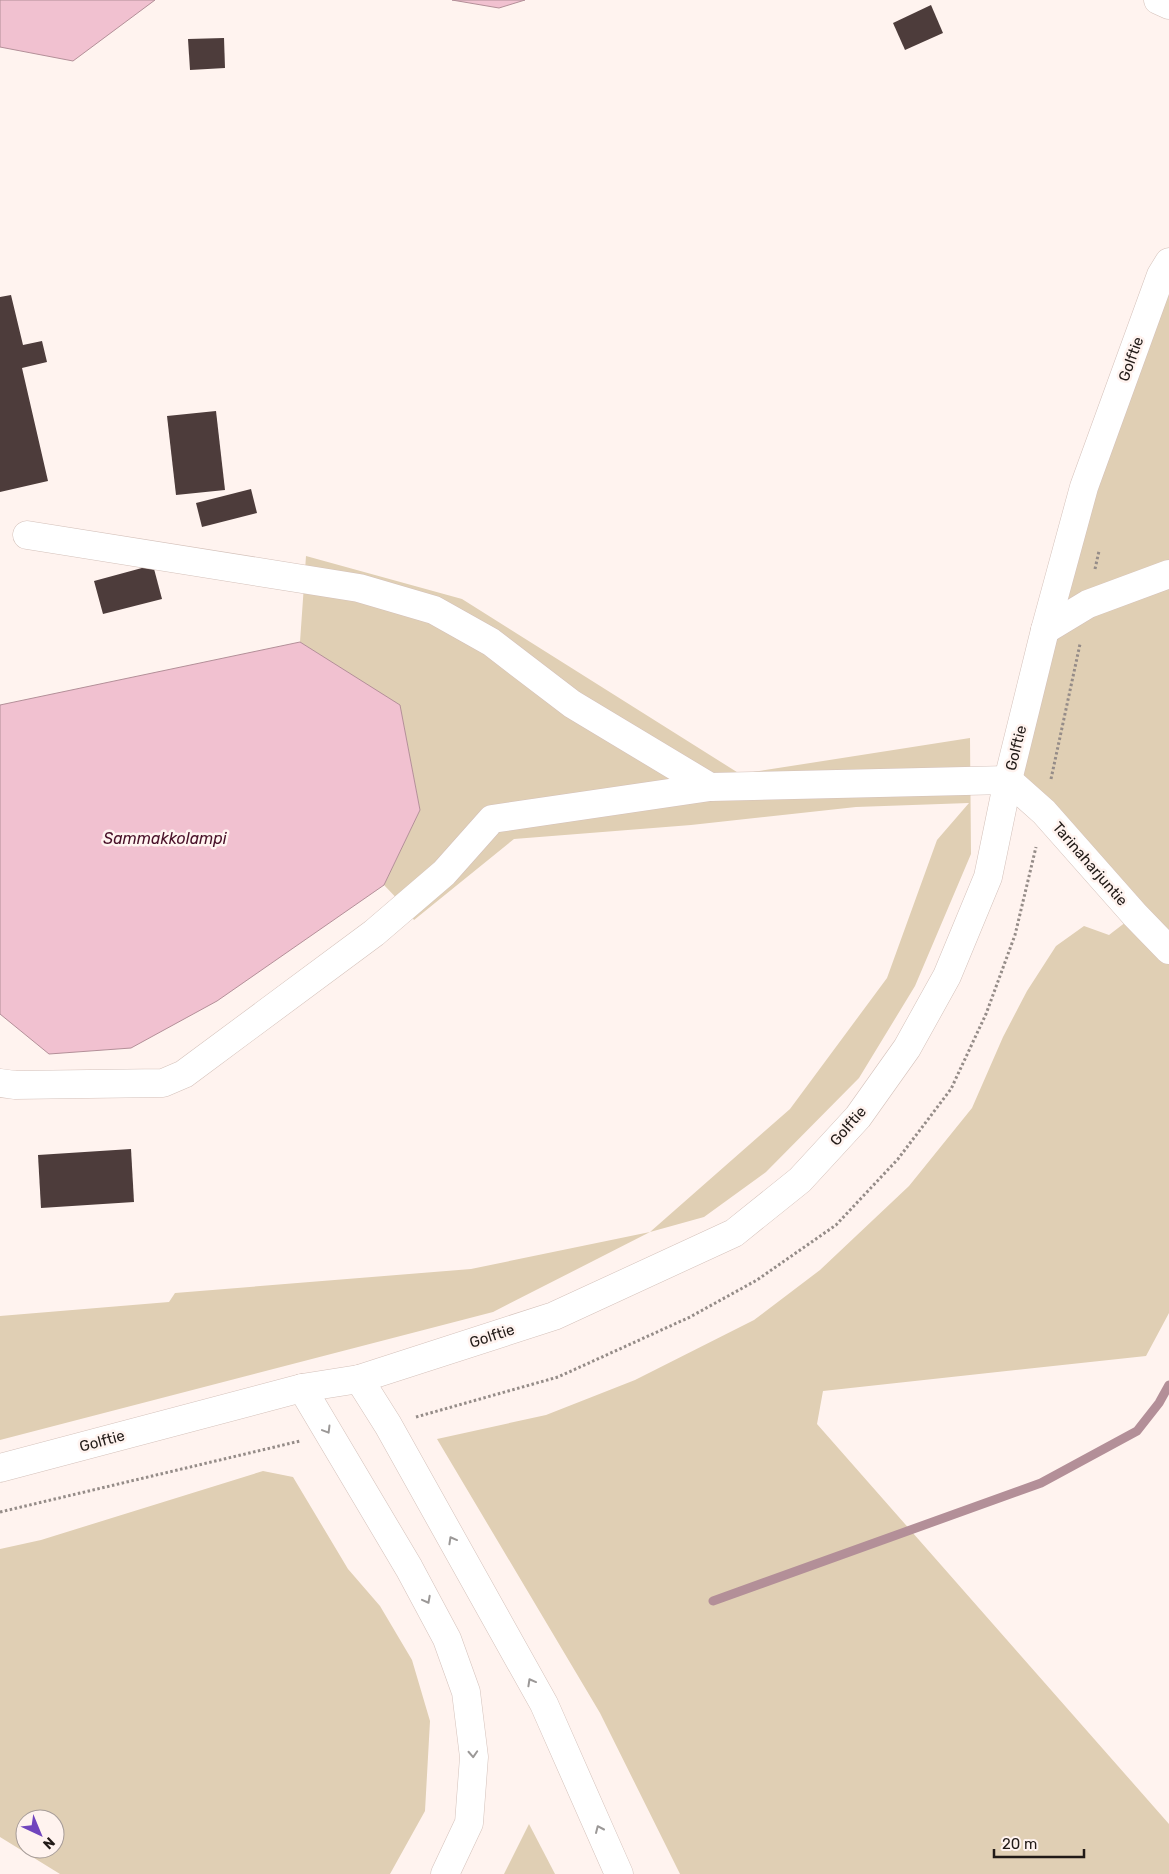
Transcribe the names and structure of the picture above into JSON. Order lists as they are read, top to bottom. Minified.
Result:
{"streets":{"main road":["Golftie","Tarinaharjuntie"]},"crossings":[["Golftie","Tarinaharjuntie"]],"water":["Sammakkolampi"],"scale_bar":"20 m","north":"bottom right"}
